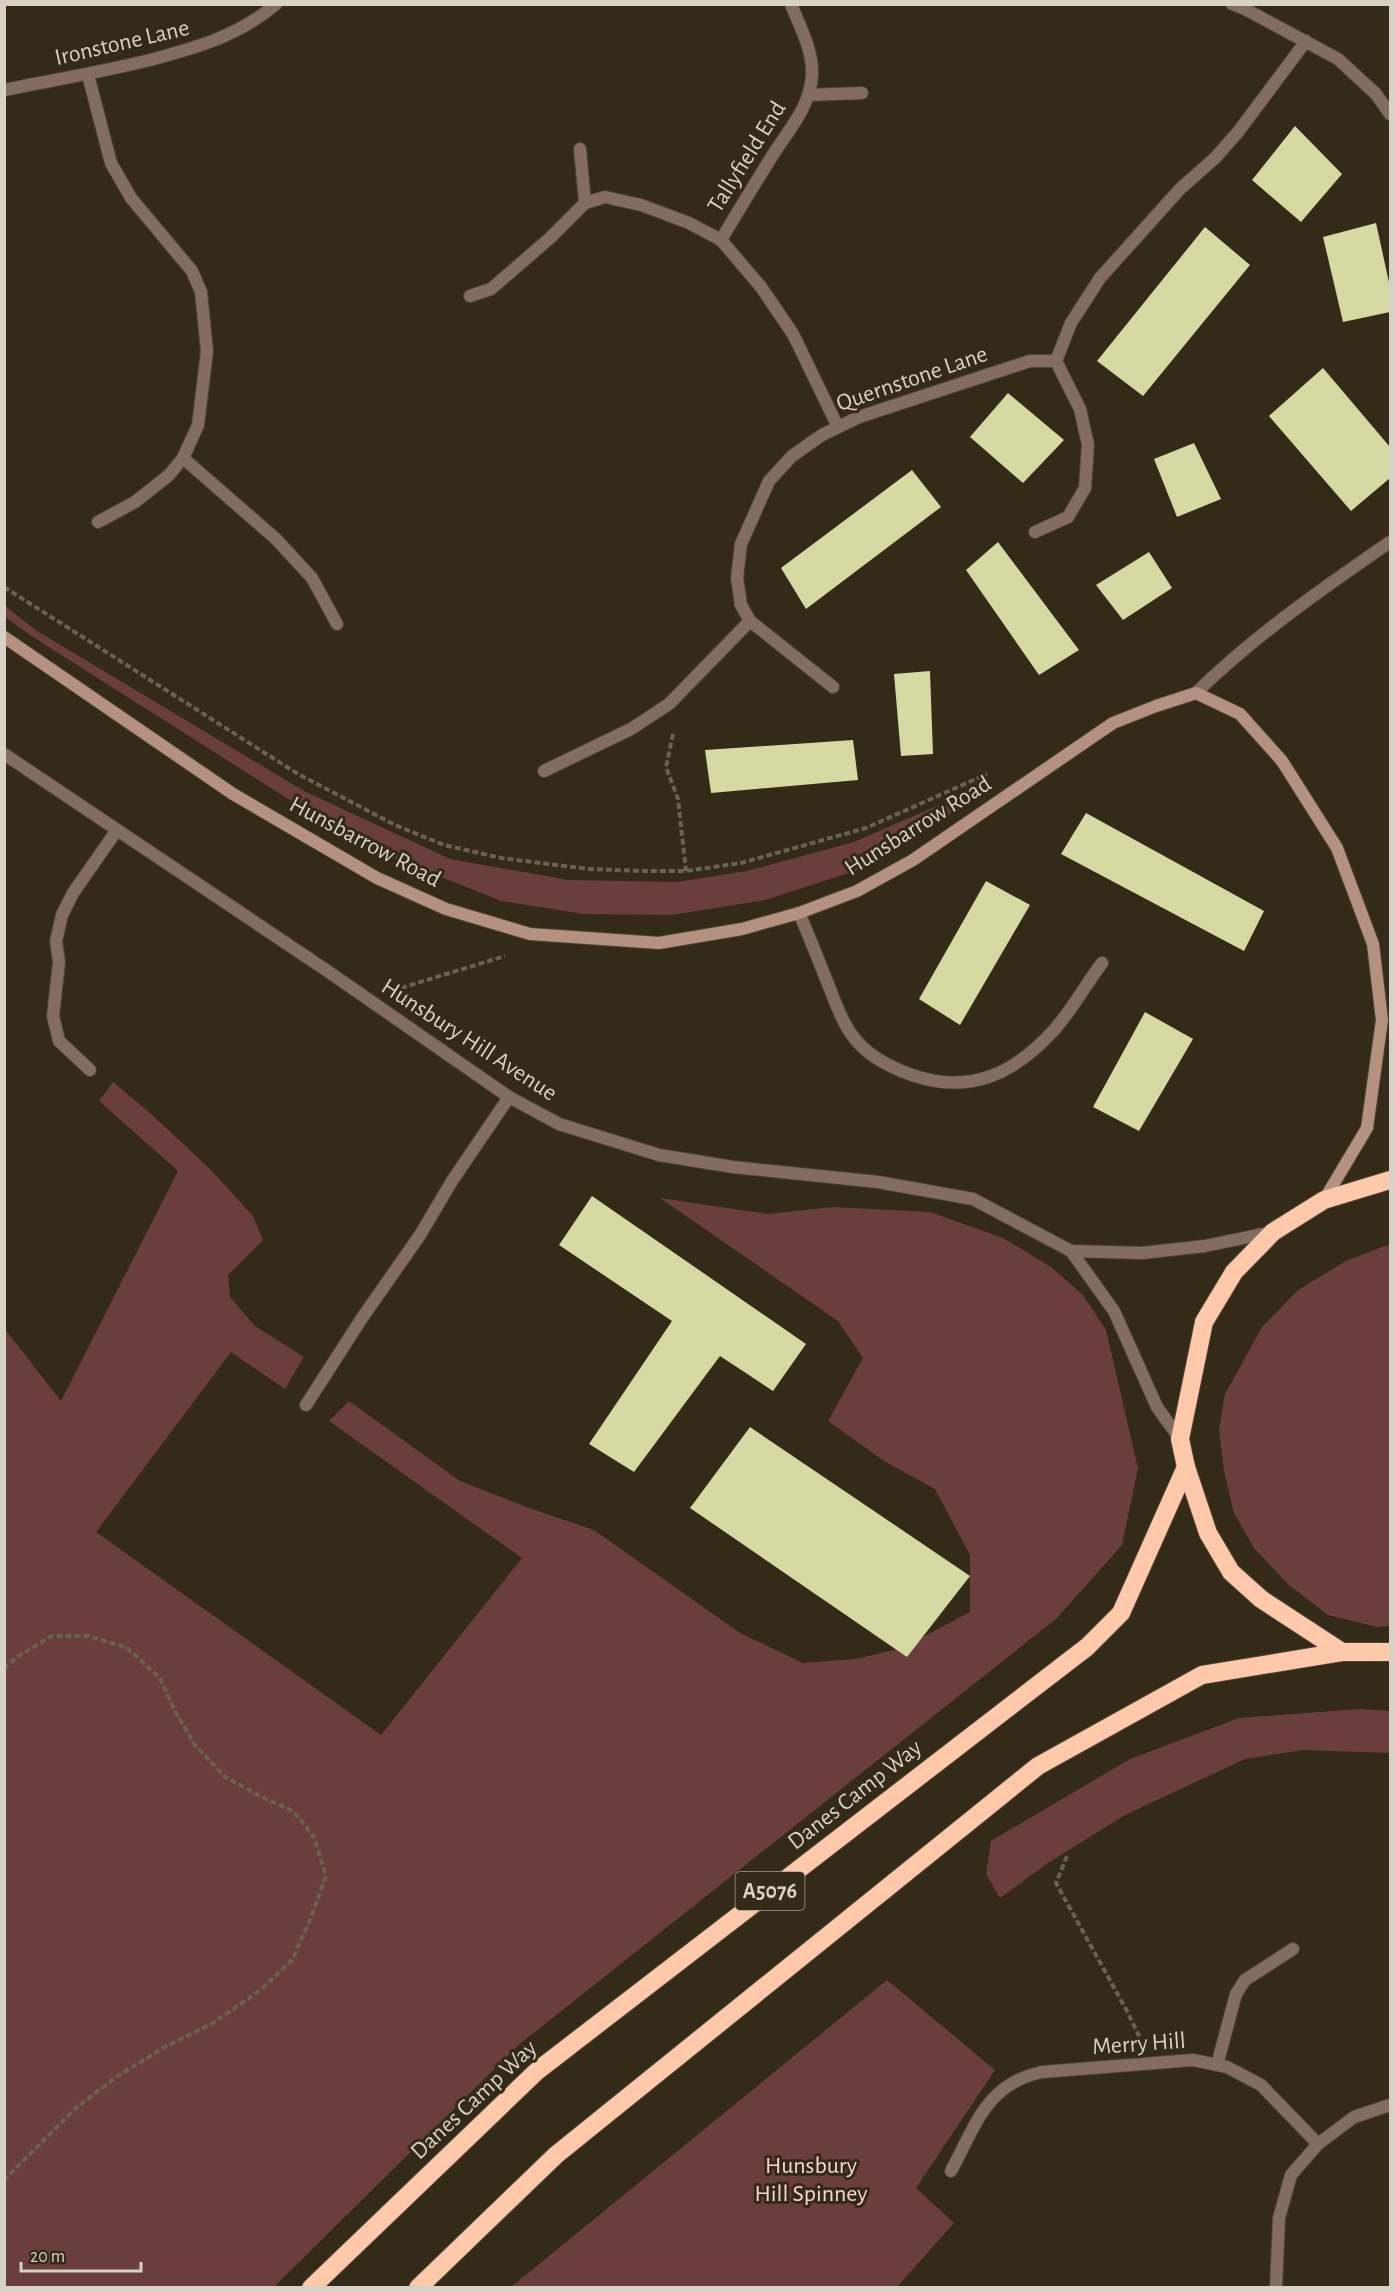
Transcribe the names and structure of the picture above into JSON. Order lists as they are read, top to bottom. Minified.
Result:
{"streets":{"highway":["Danes Camp Way","A5076"],"street":["Ironstone Lane","Tallyfield End","Quernstone Lane","Hunsbarrow Road","Hunsbury Hill Avenue","Merry Hill"]},"crossings":[["Tallyfield End","Quernstone Lane"]],"parks":["Hunsbury Hill Spinney"],"scale_bar":"20 m"}
